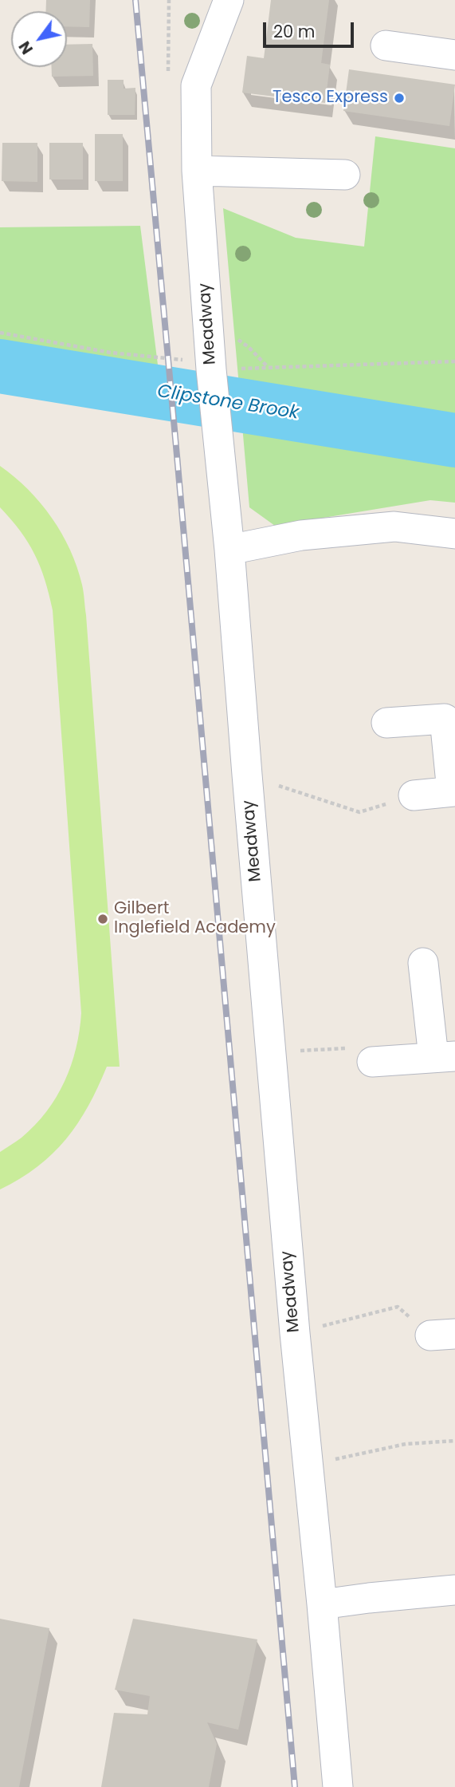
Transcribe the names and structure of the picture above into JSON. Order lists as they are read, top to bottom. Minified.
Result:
{"streets":{"street":["Meadway"]},"water":["Clipstone Brook"],"places":["Tesco Express","Gilbert Inglefield Academy"],"scale_bar":"20 m","north":"bottom left"}
